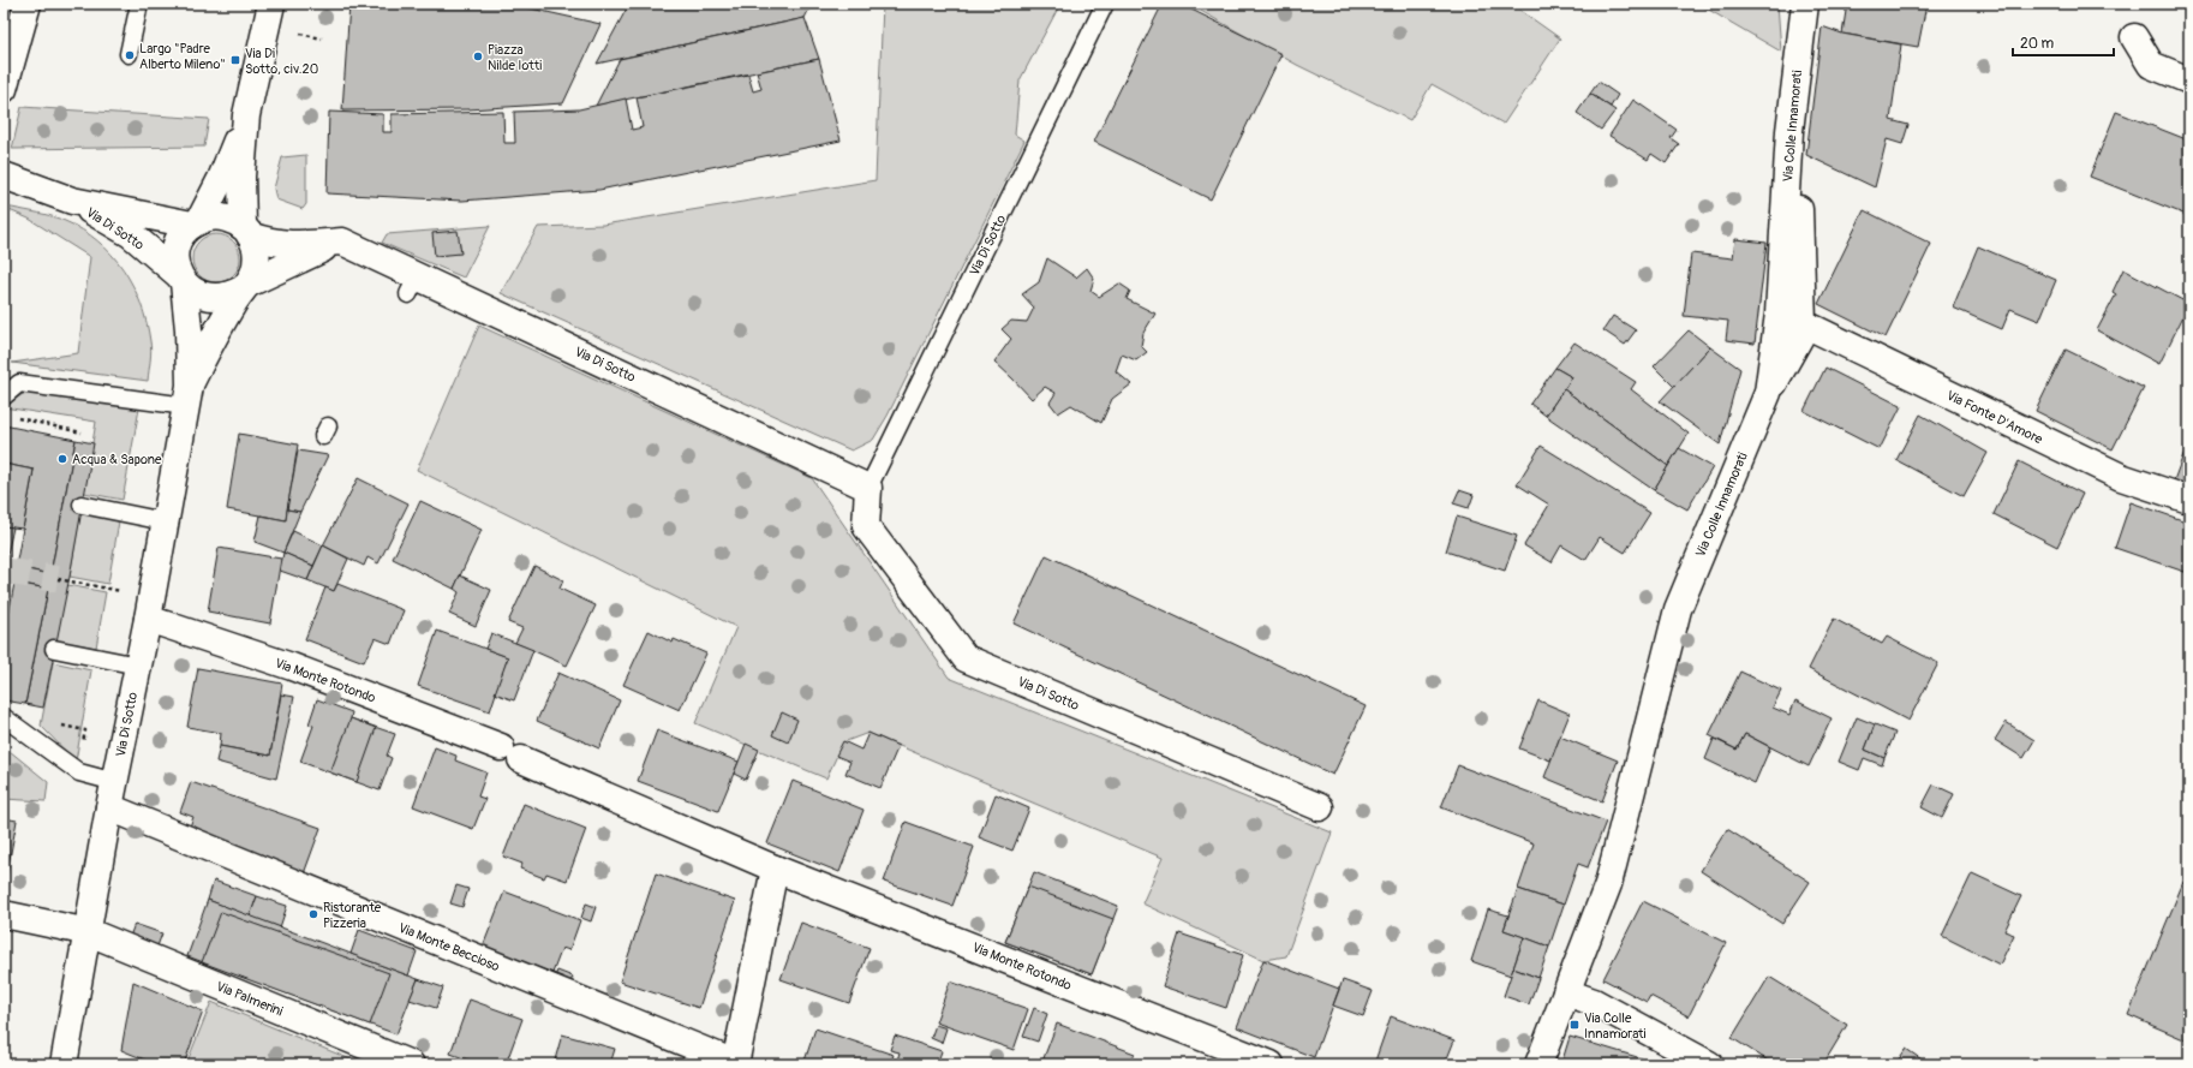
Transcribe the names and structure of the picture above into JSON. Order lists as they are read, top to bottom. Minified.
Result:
{"streets":{"street":["Via Colle Innamorati","Via Di Sotto","Via Fonte D'Amore","Via Monte Rotondo","Via Monte Beccioso","Via Palmerini"]},"crossings":[["Via Di Sotto","Via Monte Rotondo"],["Via Di Sotto","Via Monte Beccioso"],["Via Di Sotto","Via Palmerini"]],"places":{"other":["Largo \"Padre Alberto Mileno\"","Piazza Nilde Iotti","Acqua & Sapone","Ristorante Pizzeria"],"transit":["Via Di Sotto, civ.20","Via Colle Innamorati"]},"scale_bar":"20 m"}
